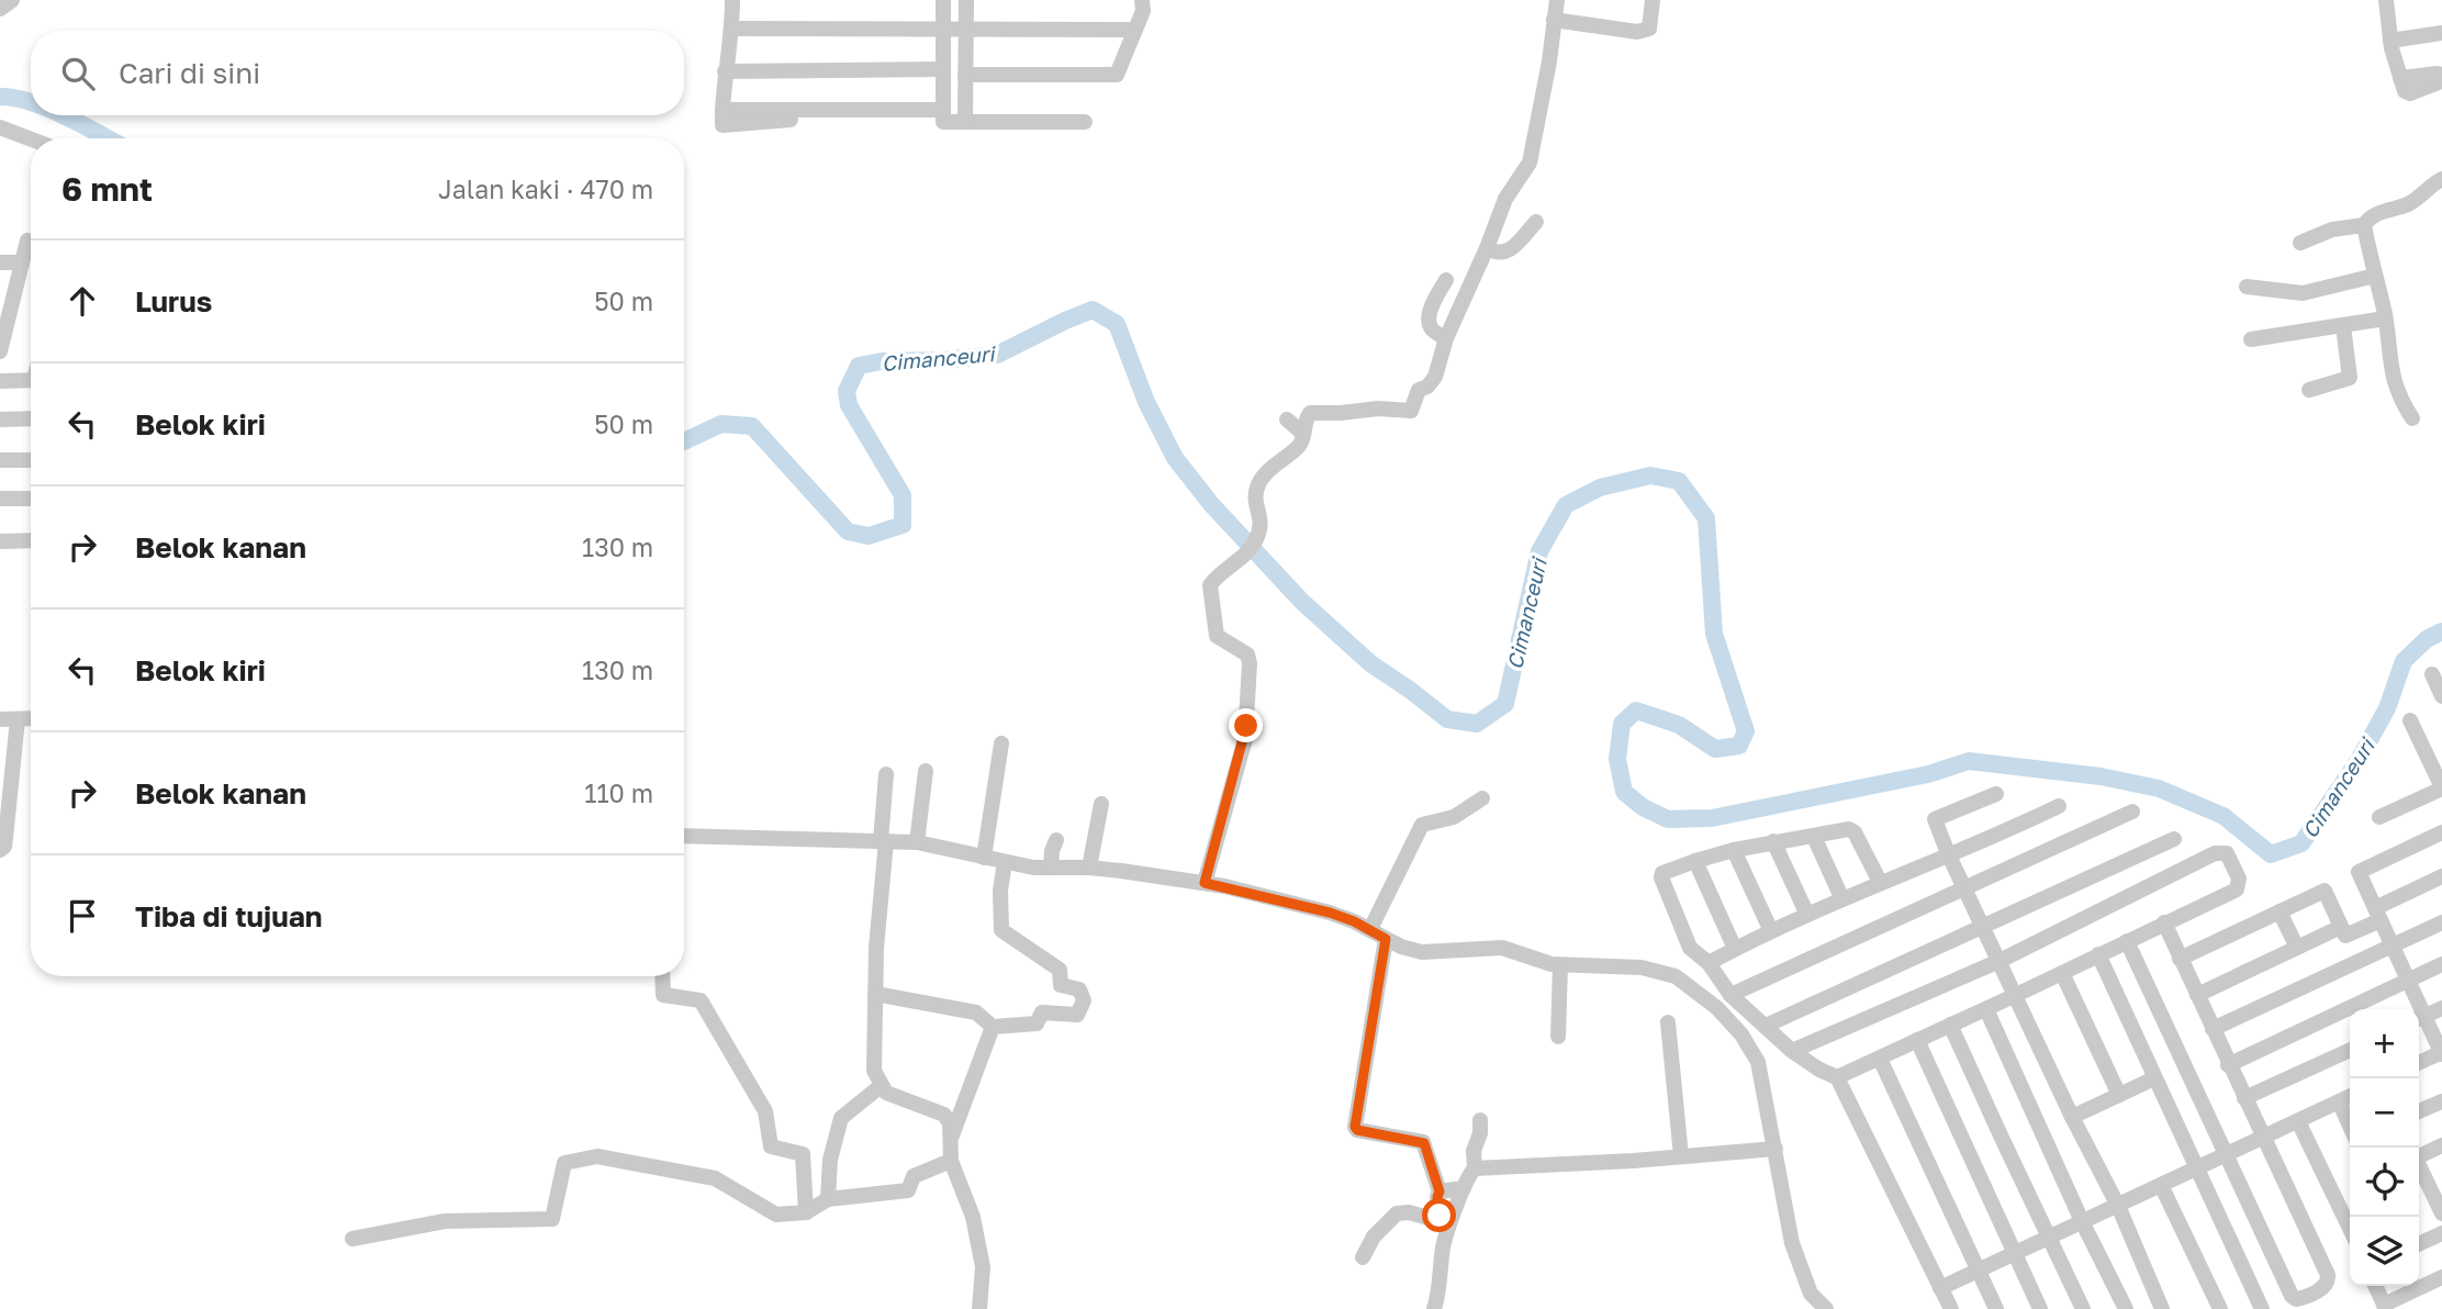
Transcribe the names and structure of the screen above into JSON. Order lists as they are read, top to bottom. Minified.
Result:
{"water":["Cimanceuri"],"page":{"search":"Cari di sini","heading":["6 mnt","Jalan kaki · 470 m"],"list":[["Lurus","50 m"],["Belok kiri","50 m"],["Belok kanan","130 m"],["Belok kiri","130 m"],["Belok kanan","110 m"],"Tiba di tujuan"],"map_buttons":["+","−"]}}
